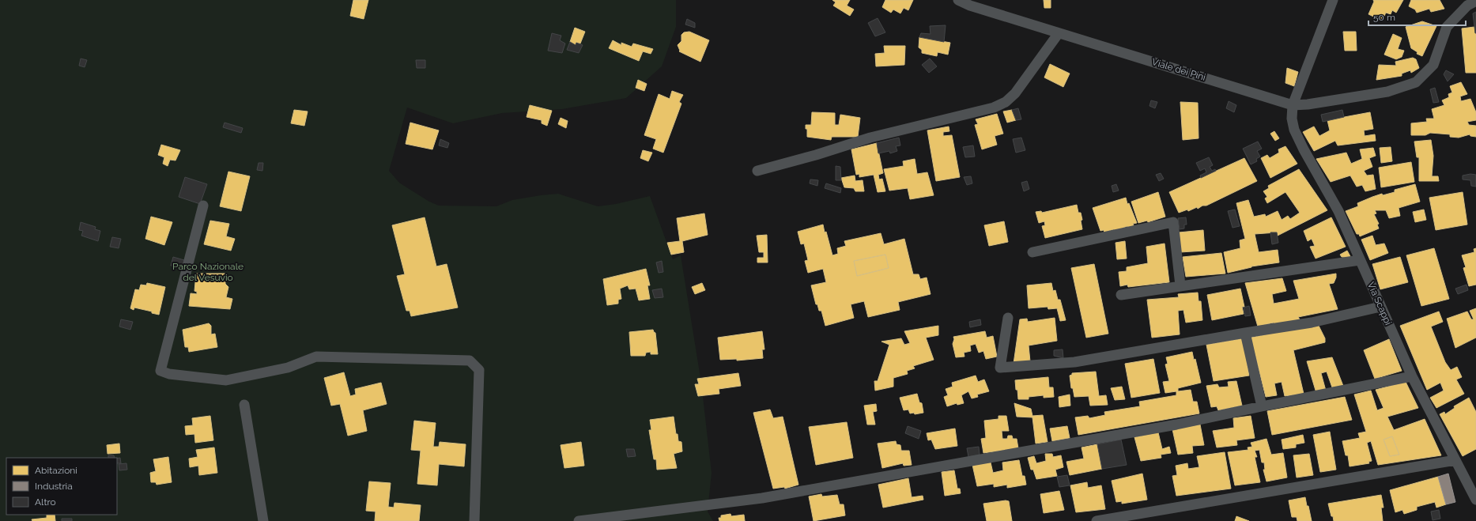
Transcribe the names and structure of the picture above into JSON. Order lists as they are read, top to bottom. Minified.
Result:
{"streets":{"street":["Viale dei Pini","Via Scappi"]},"crossings":[["Viale dei Pini","Via Scappi"]],"parks":["Parco Nazionale del Vesuvio"],"legend":["Abitazioni","Industria","Altro"],"scale_bar":"50 m"}
